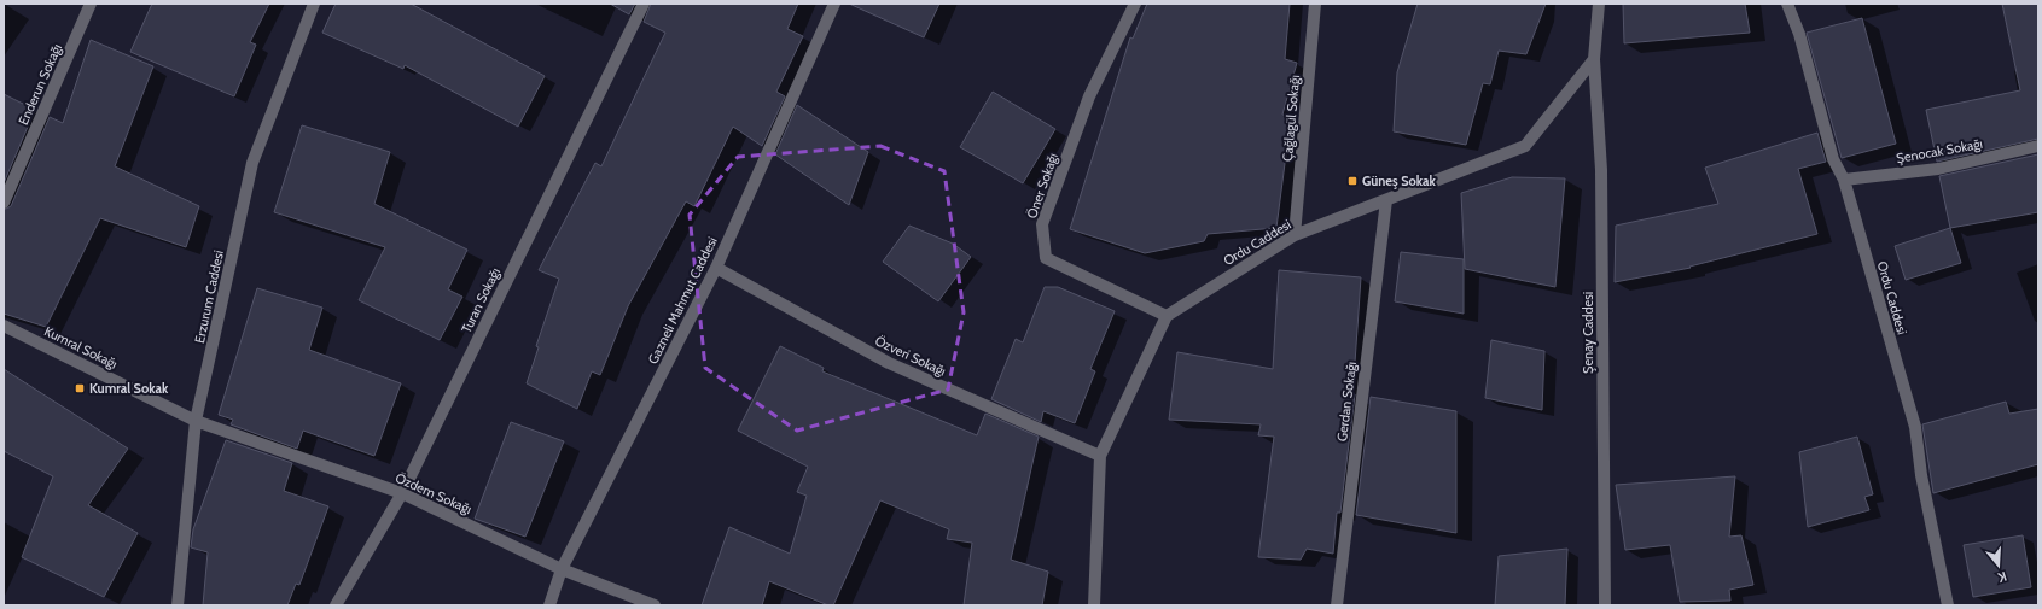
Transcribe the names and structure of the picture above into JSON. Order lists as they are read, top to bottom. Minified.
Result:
{"streets":{"street":["Enderun Sokağı","Çağlagül Sokağı","Şenocak Sokağı","Öner Sokağı","Ordu Caddesi","Erzurum Caddesi","Turan Sokağı","Gazneli Mahmut Caddesi","Şenay Caddesi","Kumral Sokağı","Özveri Sokağı","Gerdan Sokağı","Özdem Sokağı"]},"crossings":[["Çağlagül Sokağı","Ordu Caddesi"],["Şenocak Sokağı","Ordu Caddesi"],["Öner Sokağı","Ordu Caddesi"],["Ordu Caddesi","Şenay Caddesi"],["Ordu Caddesi","Gerdan Sokağı"],["Erzurum Caddesi","Kumral Sokağı"],["Erzurum Caddesi","Özdem Sokağı"],["Turan Sokağı","Özdem Sokağı"],["Gazneli Mahmut Caddesi","Özveri Sokağı"],["Gazneli Mahmut Caddesi","Özdem Sokağı"],["Kumral Sokağı","Özdem Sokağı"]],"places":{"transit":["Güneş Sokak","Kumral Sokak"]},"north":"bottom"}
